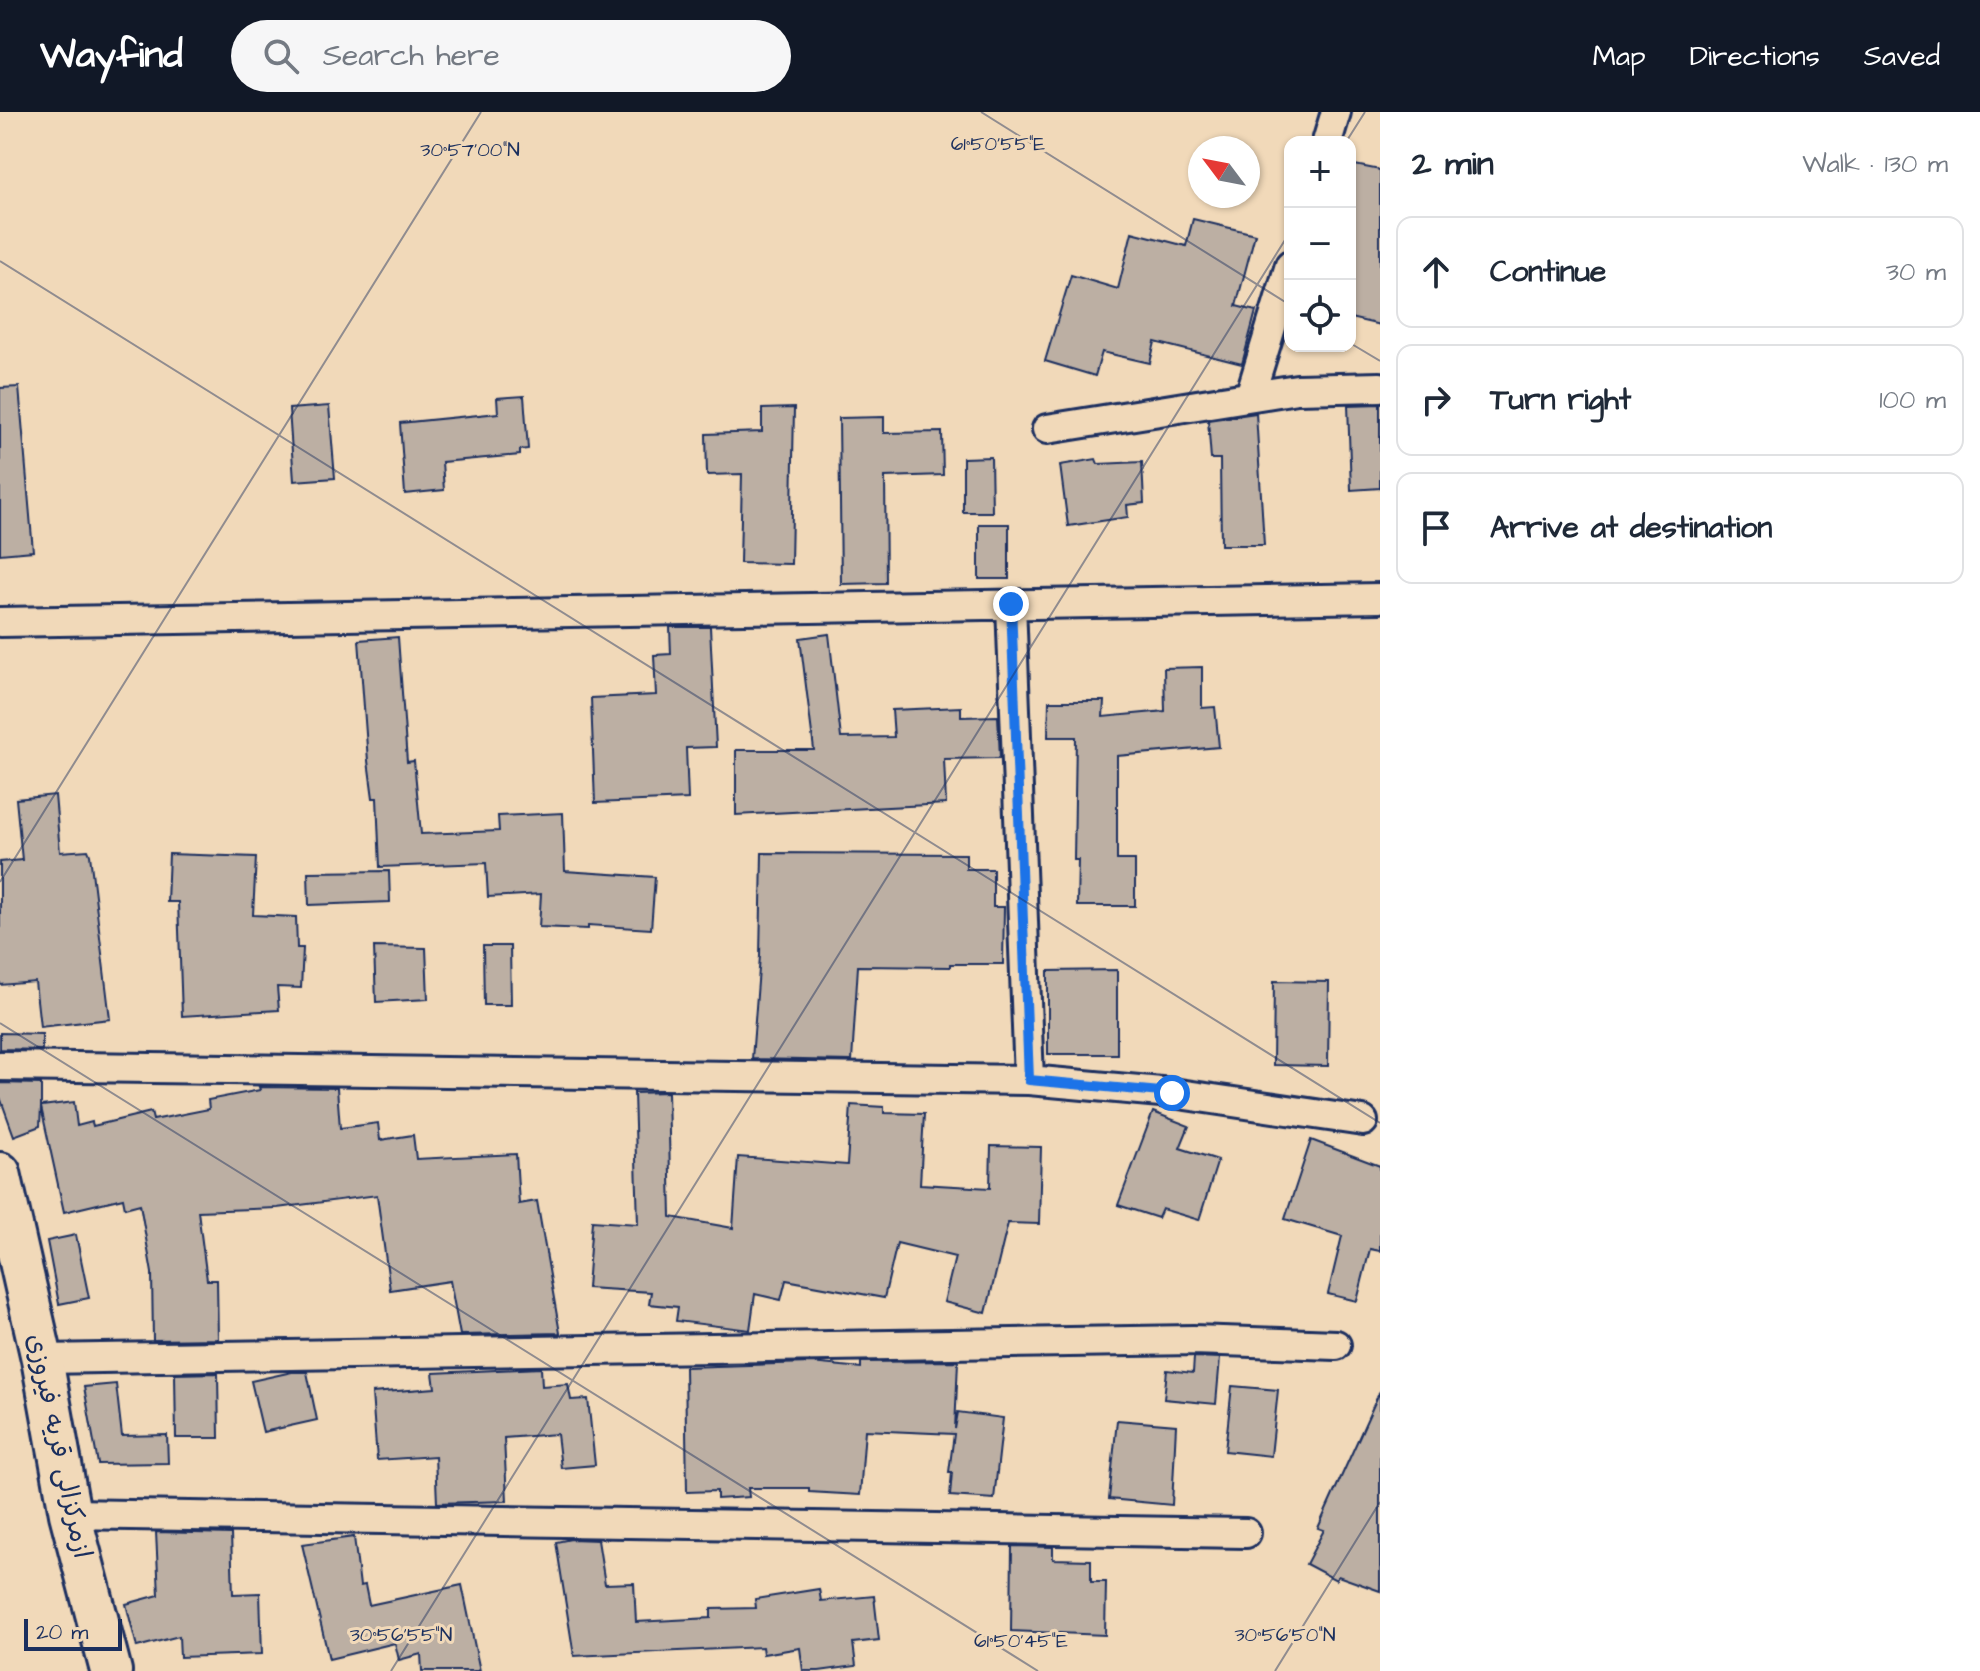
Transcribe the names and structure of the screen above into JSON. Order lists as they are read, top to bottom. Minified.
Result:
{"streets":{"main road":["ازمرکزالی قریه فیروزی"]},"scale_bar":"20 m","north":"top left","page":{"header":"Wayfind","search":"Search here","nav":["Map","Directions","Saved"],"heading":["2 min","Walk · 130 m"],"map_buttons":["+","−"],"list":[["Continue","30 m"],["Turn right","100 m"],"Arrive at destination"],"scale":"20 m"},"coordinates":["61°50'55\"E","30°57'00\"N","30°56'55\"N","30°56'50\"N","61°50'45\"E"]}
